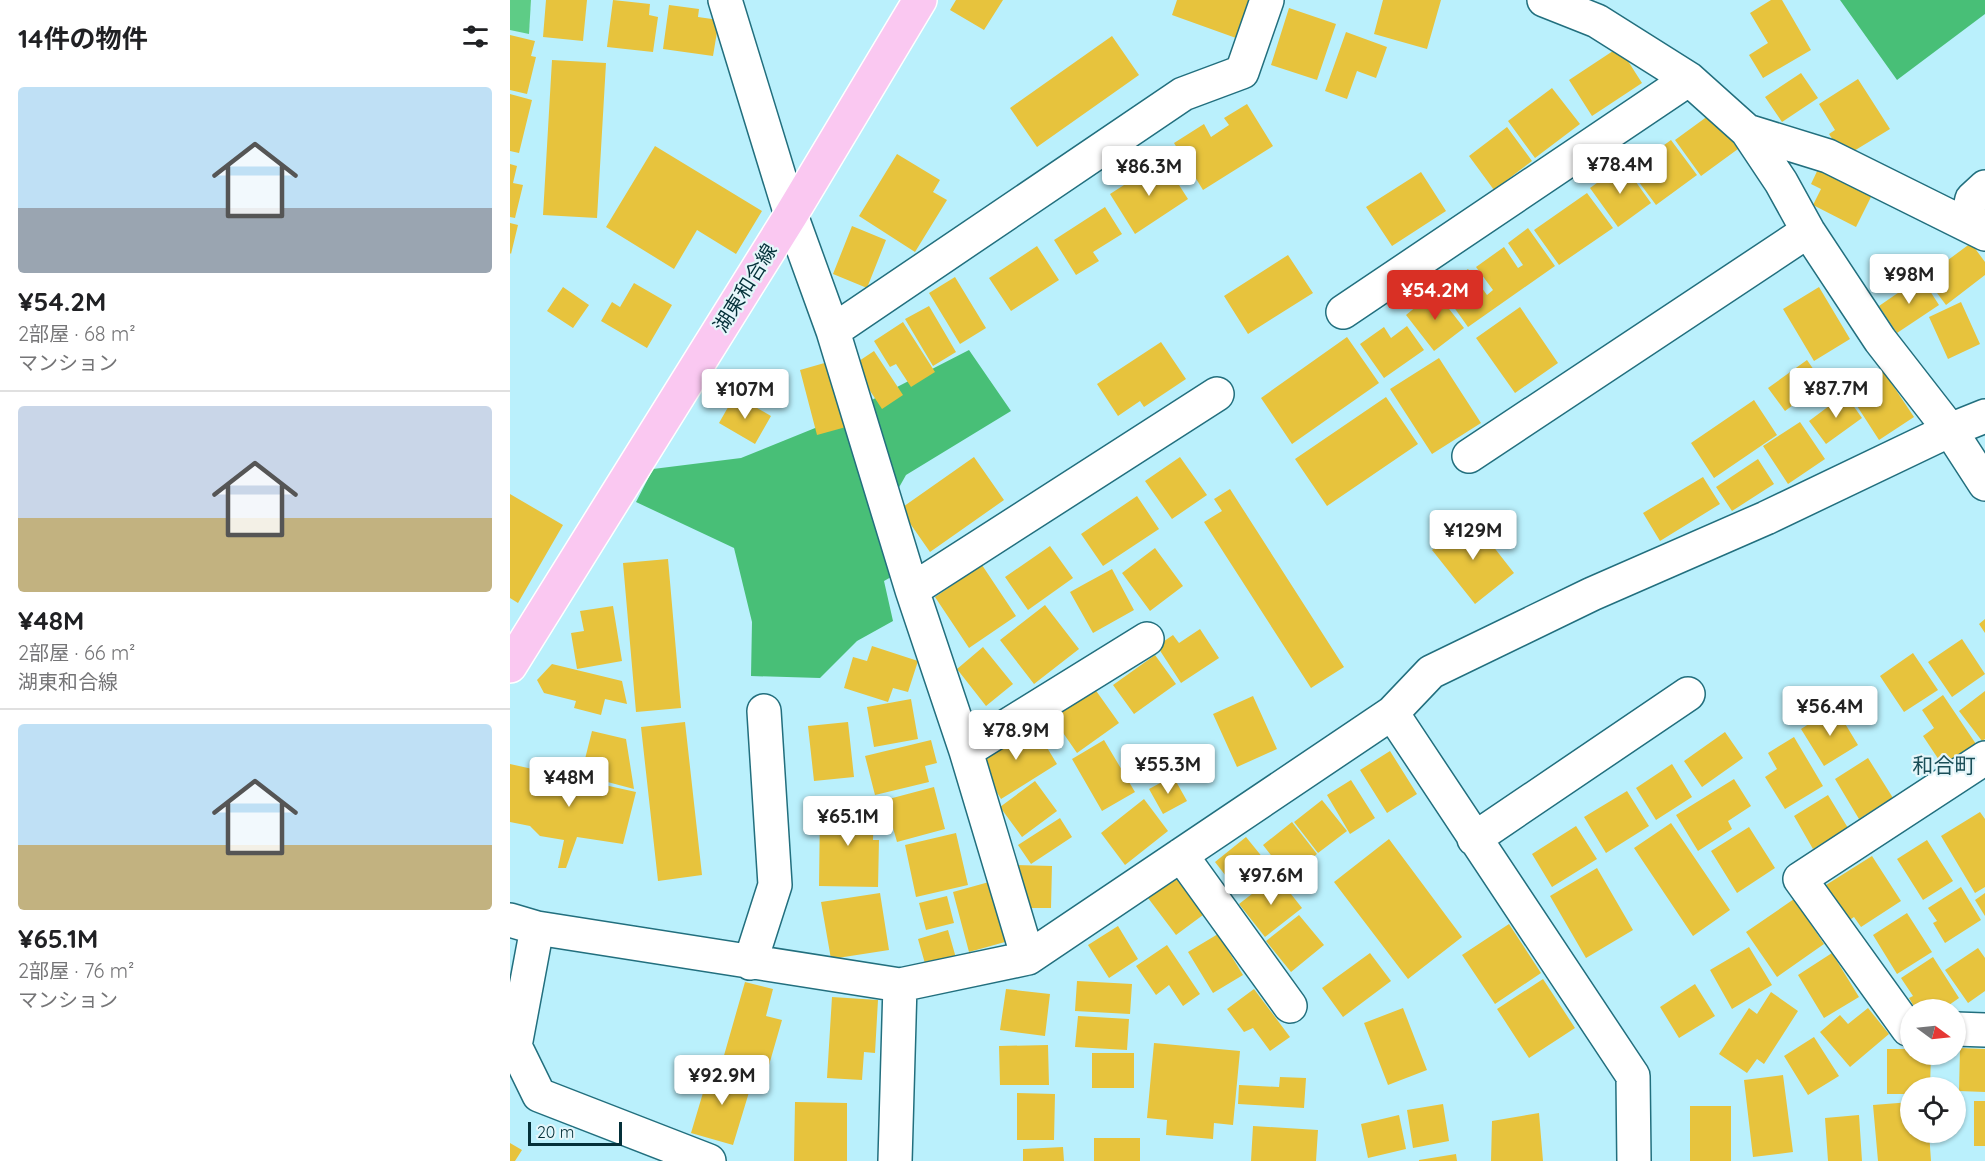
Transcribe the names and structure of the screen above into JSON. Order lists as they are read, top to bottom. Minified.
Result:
{"streets":{"main road":["湖東和合線"]},"districts":["和合町"],"scale_bar":"20 m","north":"right","page":{"heading":"14件の物件","list":[{"name":"¥54.2M","note":"2部屋 · 68 m² · マンション"},{"name":"¥48M","note":"2部屋 · 66 m² · 湖東和合線"},{"name":"¥65.1M","note":"2部屋 · 76 m² · マンション"}],"price":["¥78.4M","¥86.3M","¥98M","¥54.2M","¥87.7M","¥107M","¥129M","¥56.4M","¥78.9M","¥55.3M","¥48M","¥65.1M","¥97.6M","¥92.9M"],"scale":"20 m"}}
